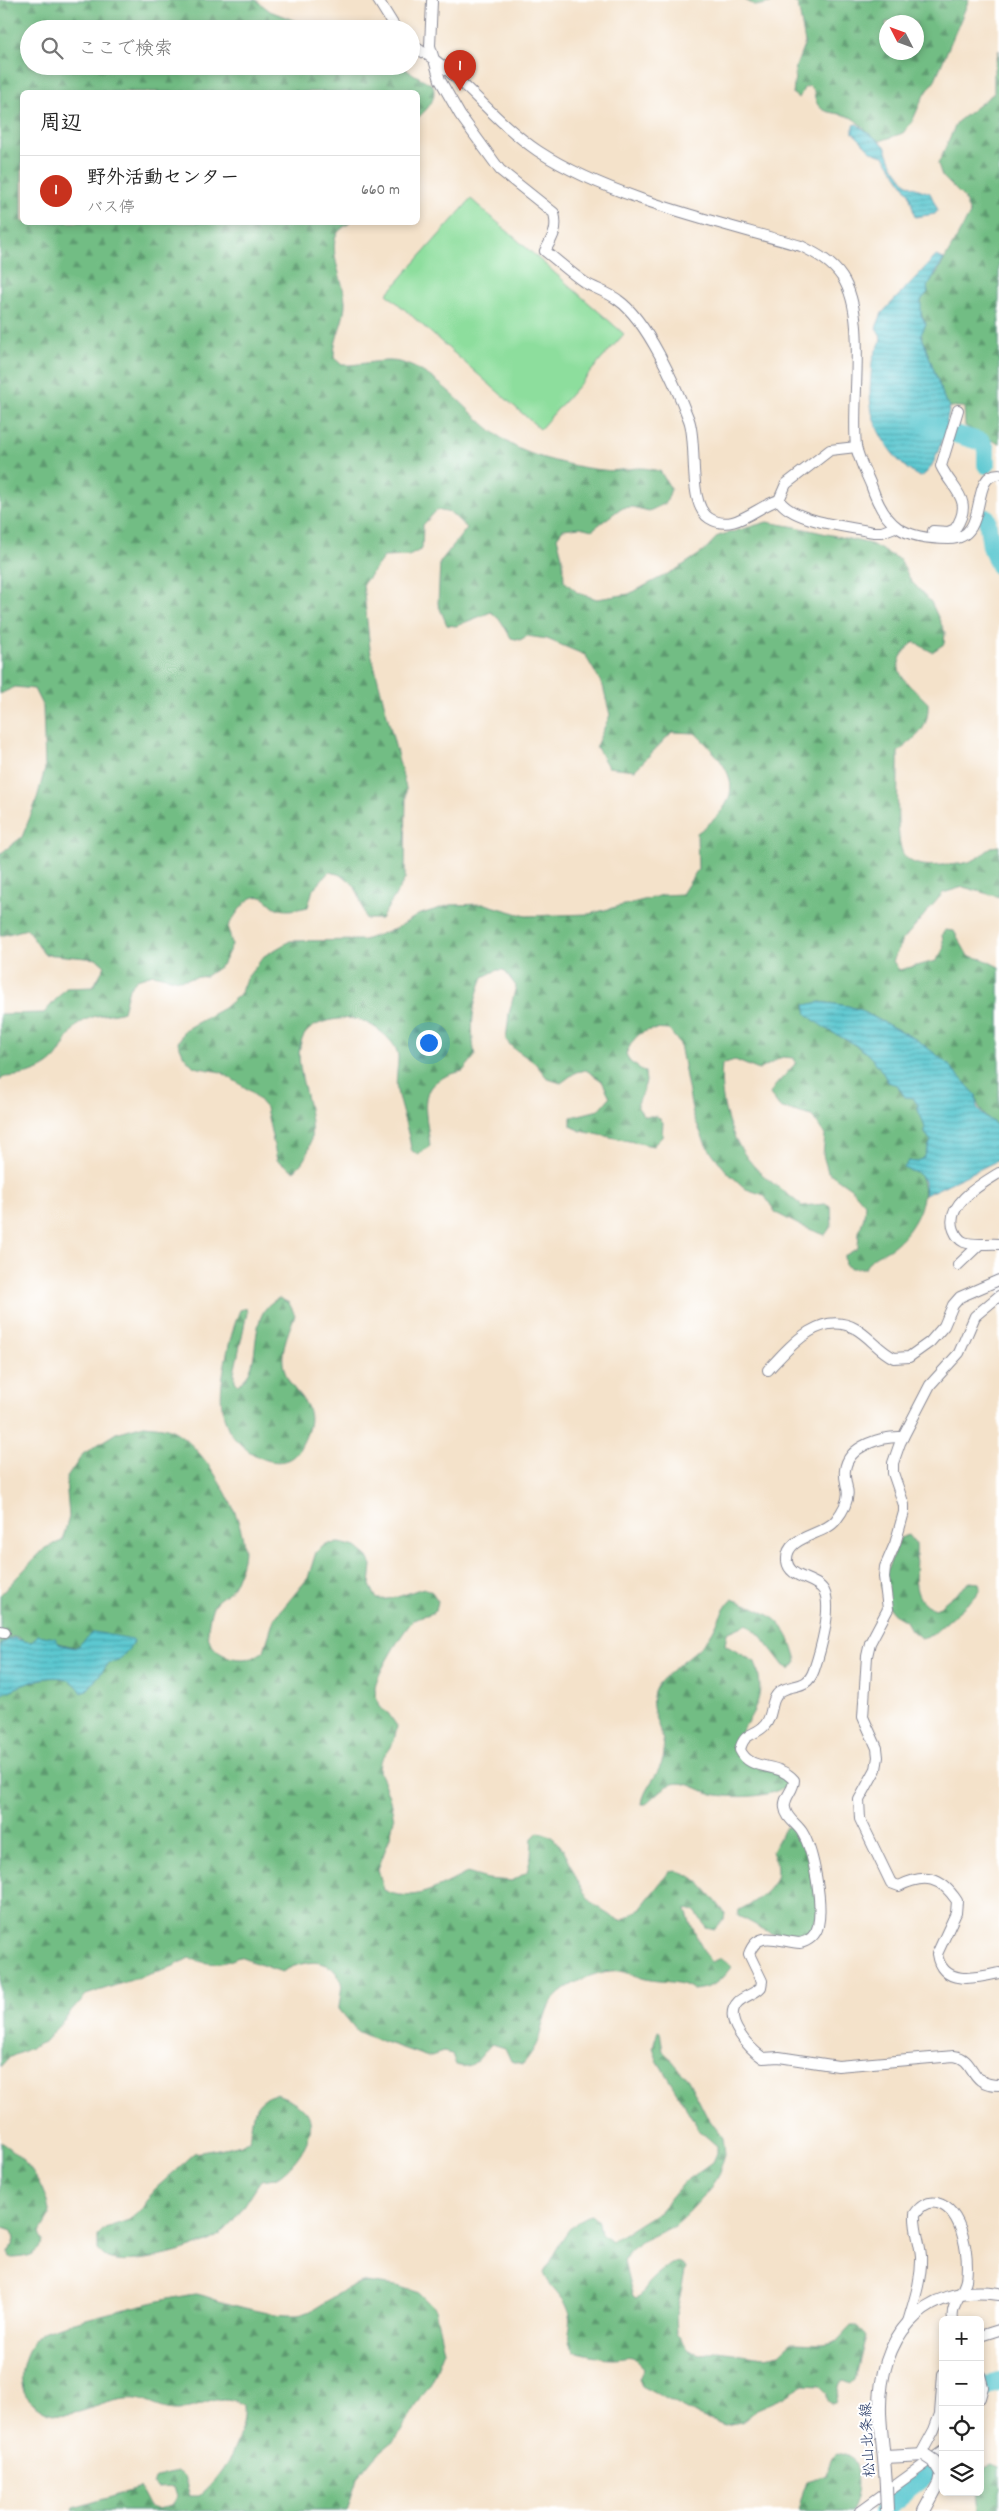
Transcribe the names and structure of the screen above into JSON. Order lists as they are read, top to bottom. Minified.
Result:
{"streets":{"main road":["松山北条線"]},"north":"top left","page":{"search":"ここで検索","pins":"1","heading":"周辺","list":[{"mark":"1","name":"野外活動センター","note":"バス停","value":"660 m"}],"map_buttons":["+","−"]}}
